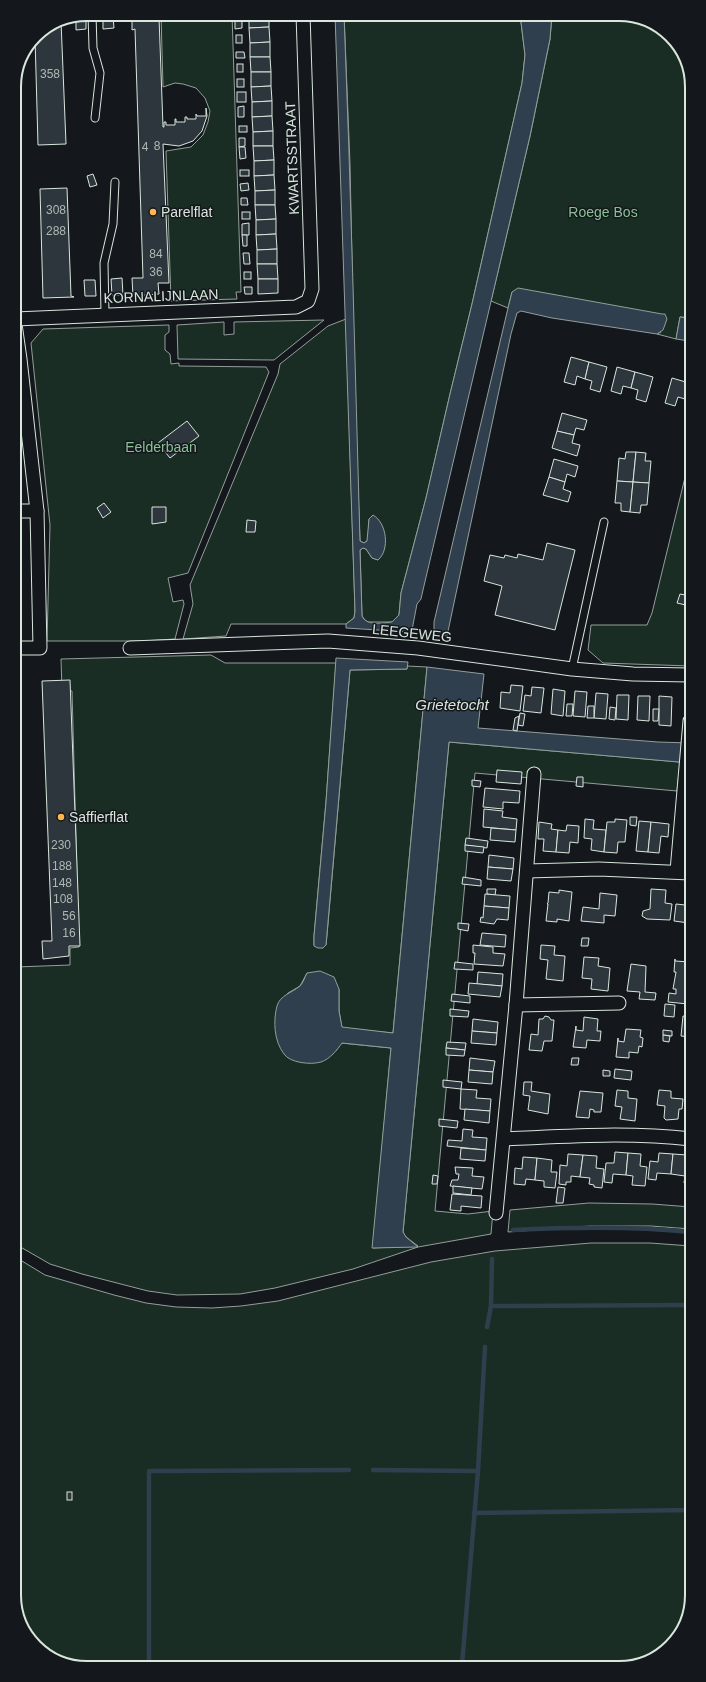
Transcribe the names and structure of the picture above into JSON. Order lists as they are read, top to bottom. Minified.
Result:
{"streets":{"street":["KWARTSSTRAAT","KORNALIJNLAAN","LEEGEWEG"]},"crossings":[["KWARTSSTRAAT","KORNALIJNLAAN"]],"water":["Grietetocht"],"parks":["Roege Bos","Eelderbaan"],"places":["Parelflat","Saffierflat"],"house_numbers":["358","8","4","308","288","84","36","230","188","148","108","56","16"]}
